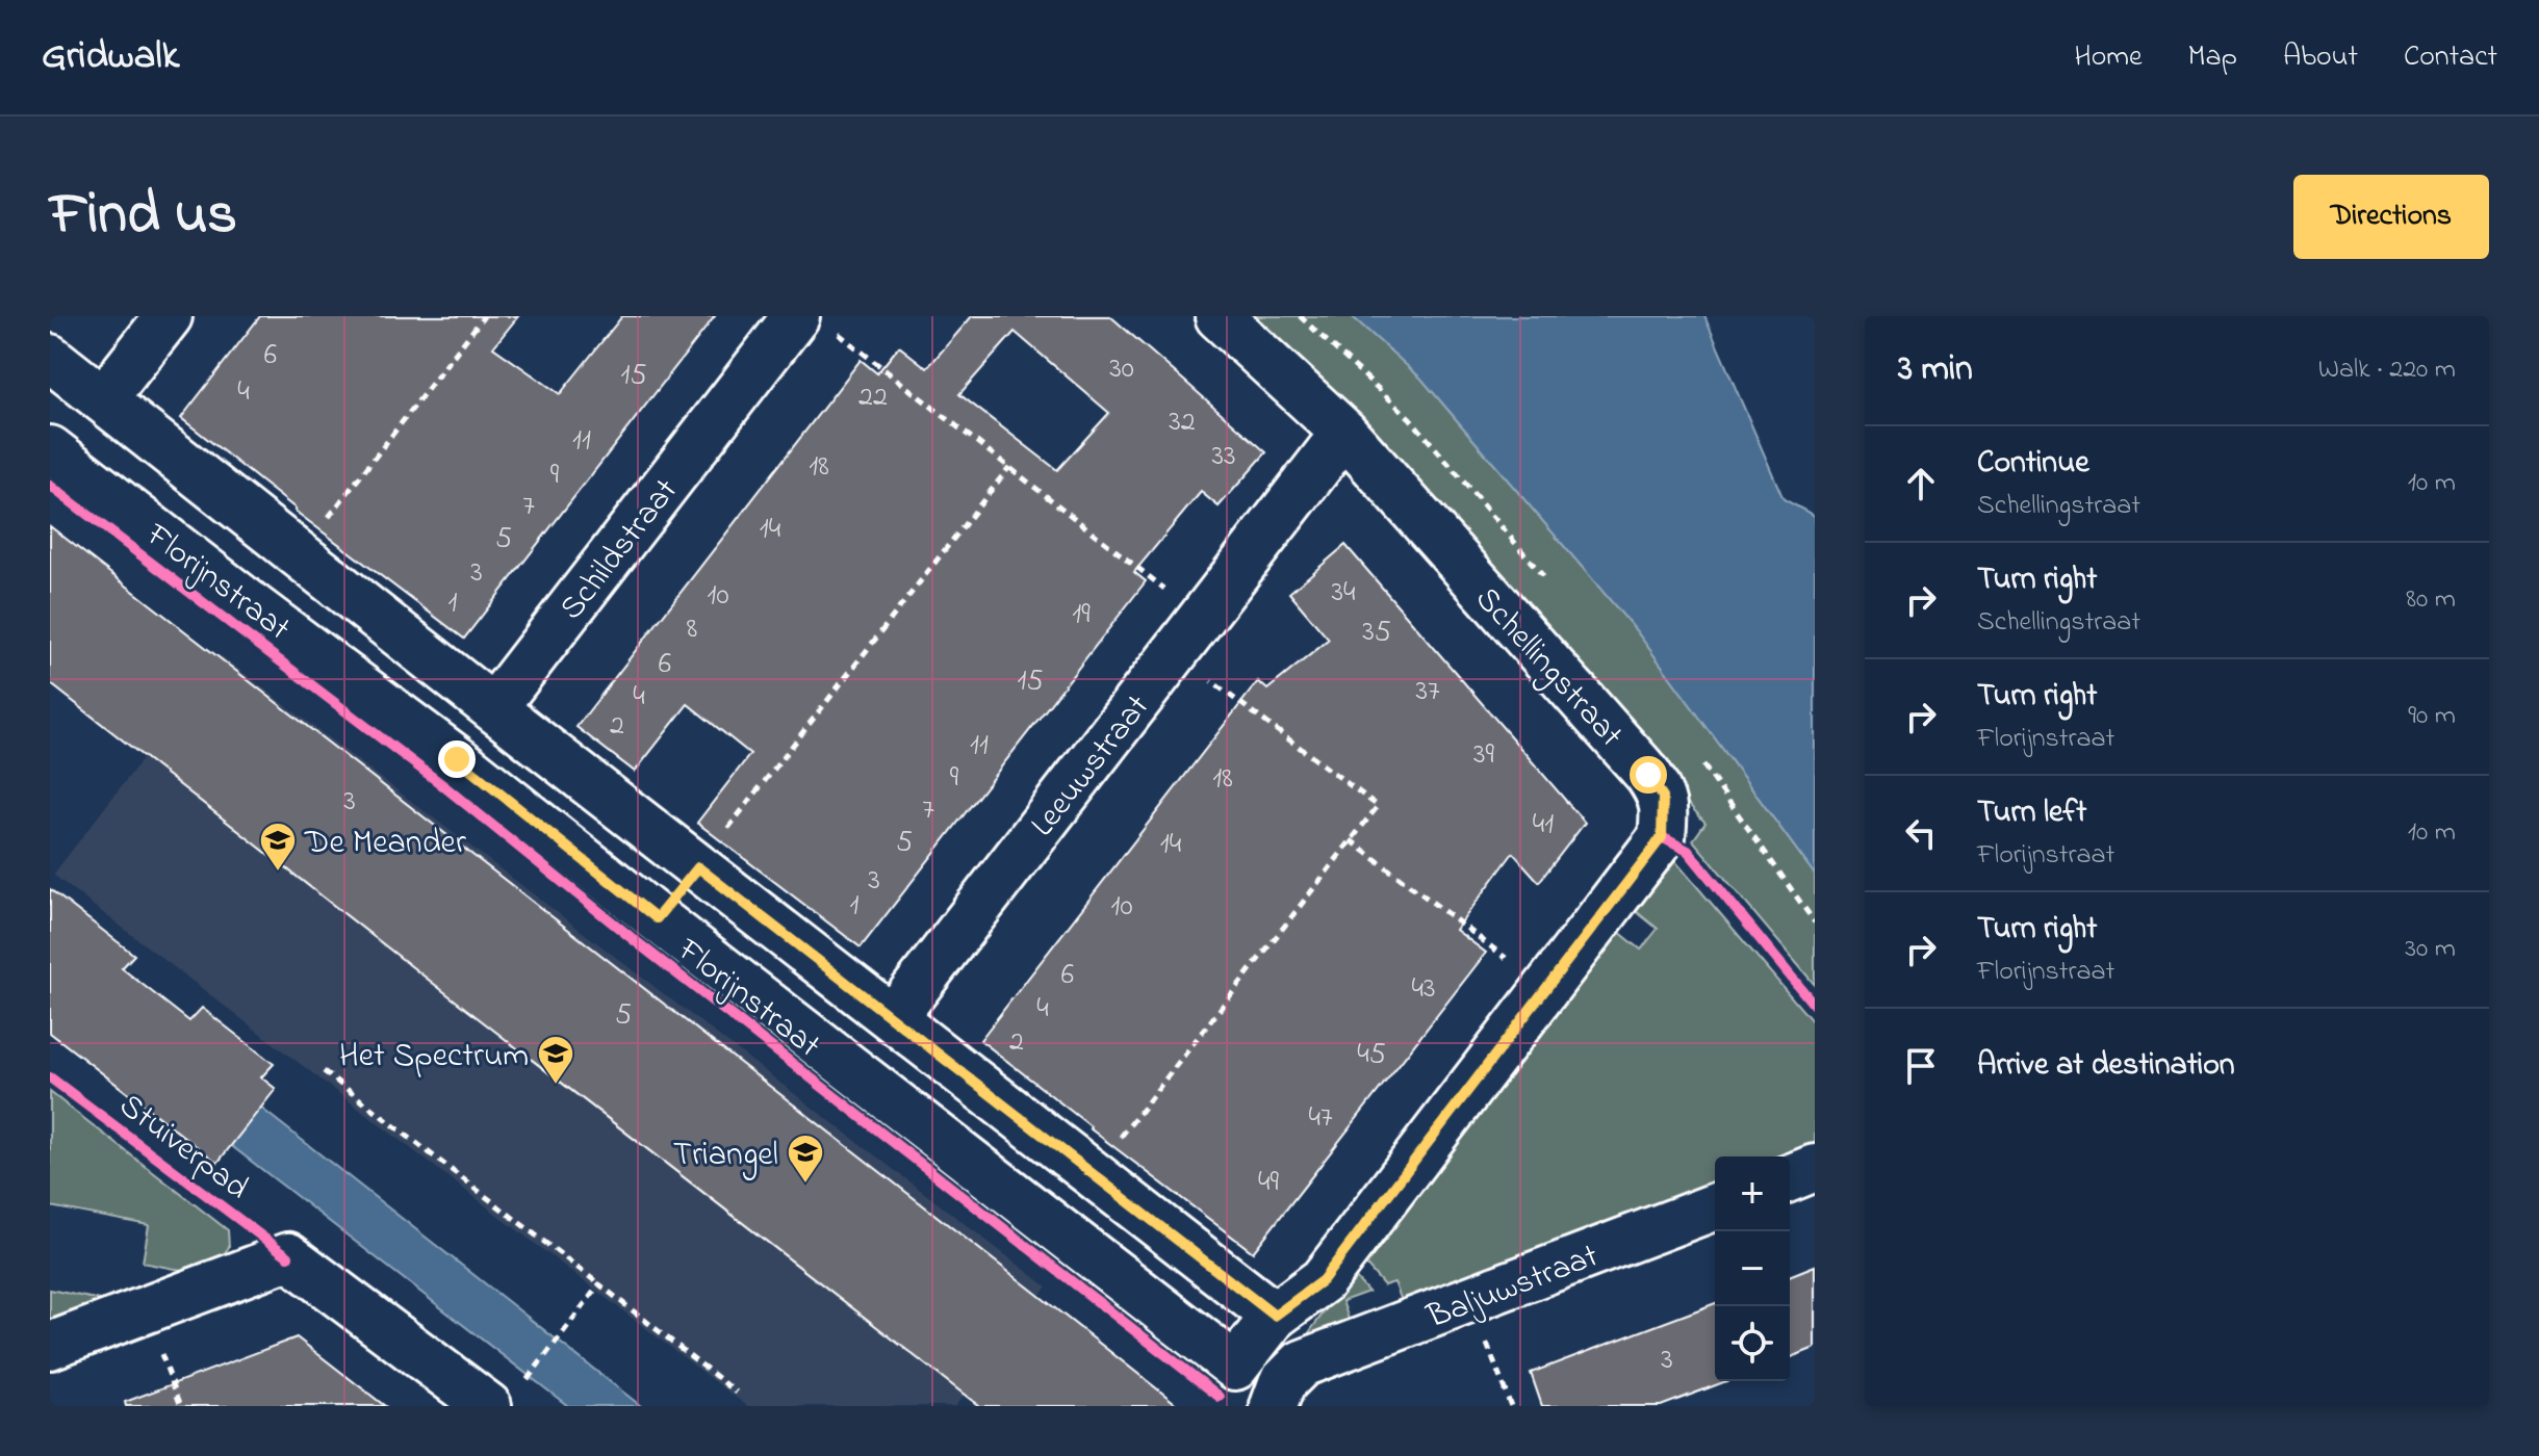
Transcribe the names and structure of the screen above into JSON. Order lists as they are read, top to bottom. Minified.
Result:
{"streets":{"street":["Schildstraat","Florijnstraat","Schellingstraat","Leeuwstraat","Baljuwstraat"],"cycle path":["Stuiverpad"]},"crossings":[["Schildstraat","Florijnstraat"],["Florijnstraat","Schellingstraat"],["Florijnstraat","Leeuwstraat"],["Schellingstraat","Leeuwstraat"]],"places":{"school or university":["De Meander","Het Spectrum","Triangel"]},"house_numbers":["6","30","15","4","22","32","11","33","18","9","7","14","5","3","34","10","1","19","8","35","6","15","37","4","2","11","39","9","18","3","7","41","5","14","3","1","10","6","43","4","5","2","45","47","49","3"],"page":{"header":"Gridwalk","nav":["Home","Map","About","Contact"],"title":"Find us","buttons":"Directions","heading":["3 min","Walk · 220 m"],"list":[["Continue","Schellingstraat","10 m"],["Turn right","Schellingstraat","80 m"],["Turn right","Florijnstraat","90 m"],["Turn left","Florijnstraat","10 m"],["Turn right","Florijnstraat","30 m"],"Arrive at destination"],"map_buttons":["+","−"]}}
